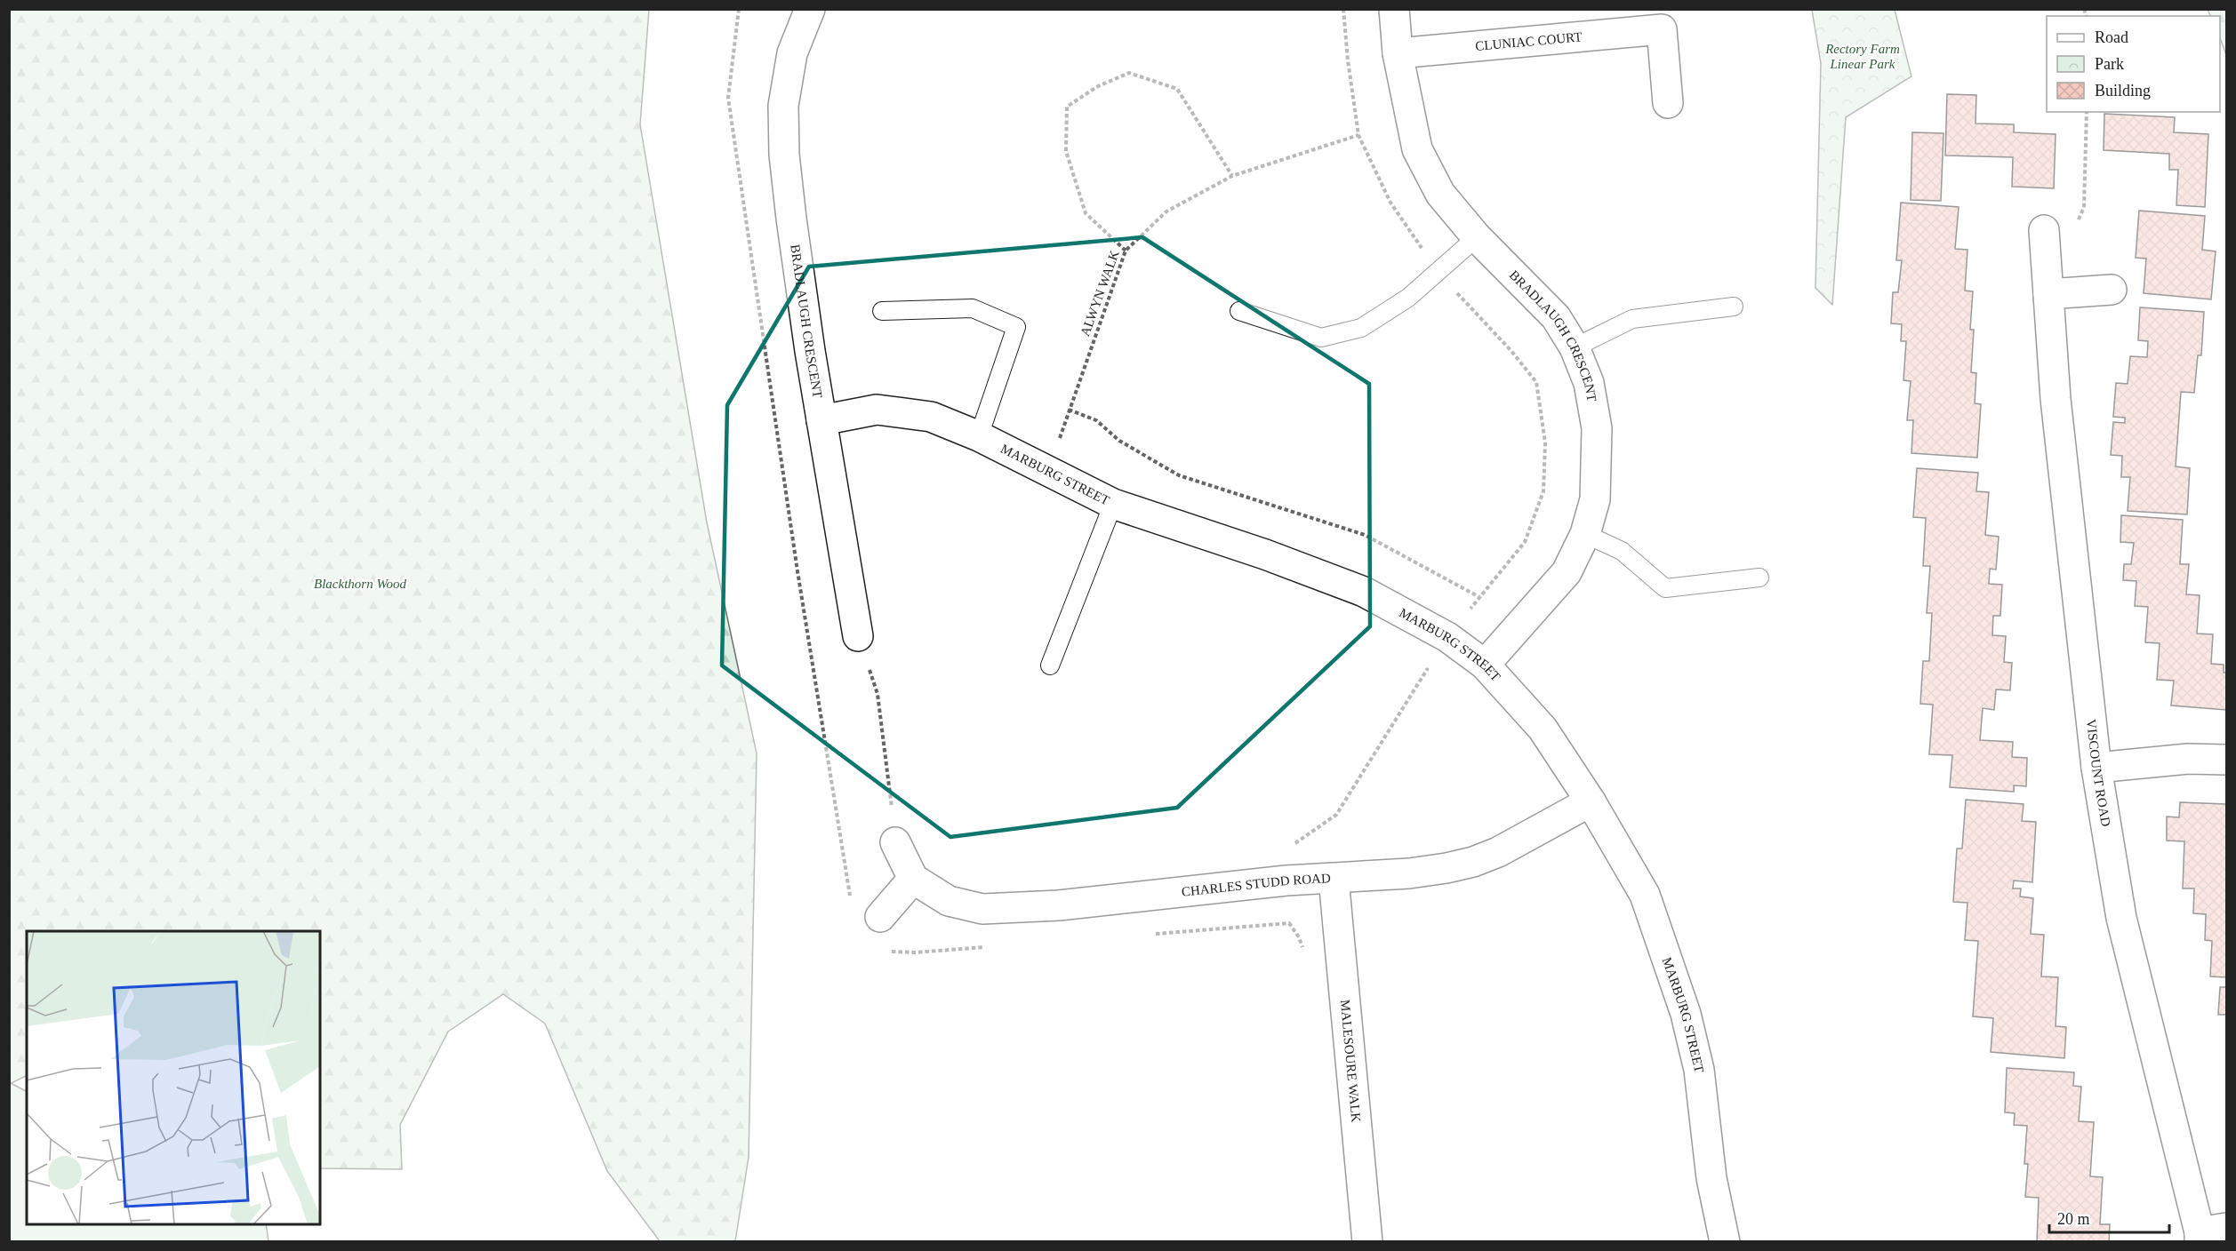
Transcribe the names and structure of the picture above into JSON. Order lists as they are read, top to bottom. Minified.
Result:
{"streets":{"street":["CLUNIAC COURT","BRADLAUGH CRESCENT","MARBURG STREET","VISCOUNT ROAD","CHARLES STUDD ROAD","MALESOURE WALK"],"path":["ALWYN WALK"]},"crossings":[["CLUNIAC COURT","BRADLAUGH CRESCENT"],["ALWYN WALK","MARBURG STREET"],["BRADLAUGH CRESCENT","MARBURG STREET"],["MARBURG STREET","CHARLES STUDD ROAD"],["CHARLES STUDD ROAD","MALESOURE WALK"]],"parks":["Rectory Farm Linear Park","Blackthorn Wood"],"legend":["Road","Park","Building"],"scale_bar":"20 m"}
